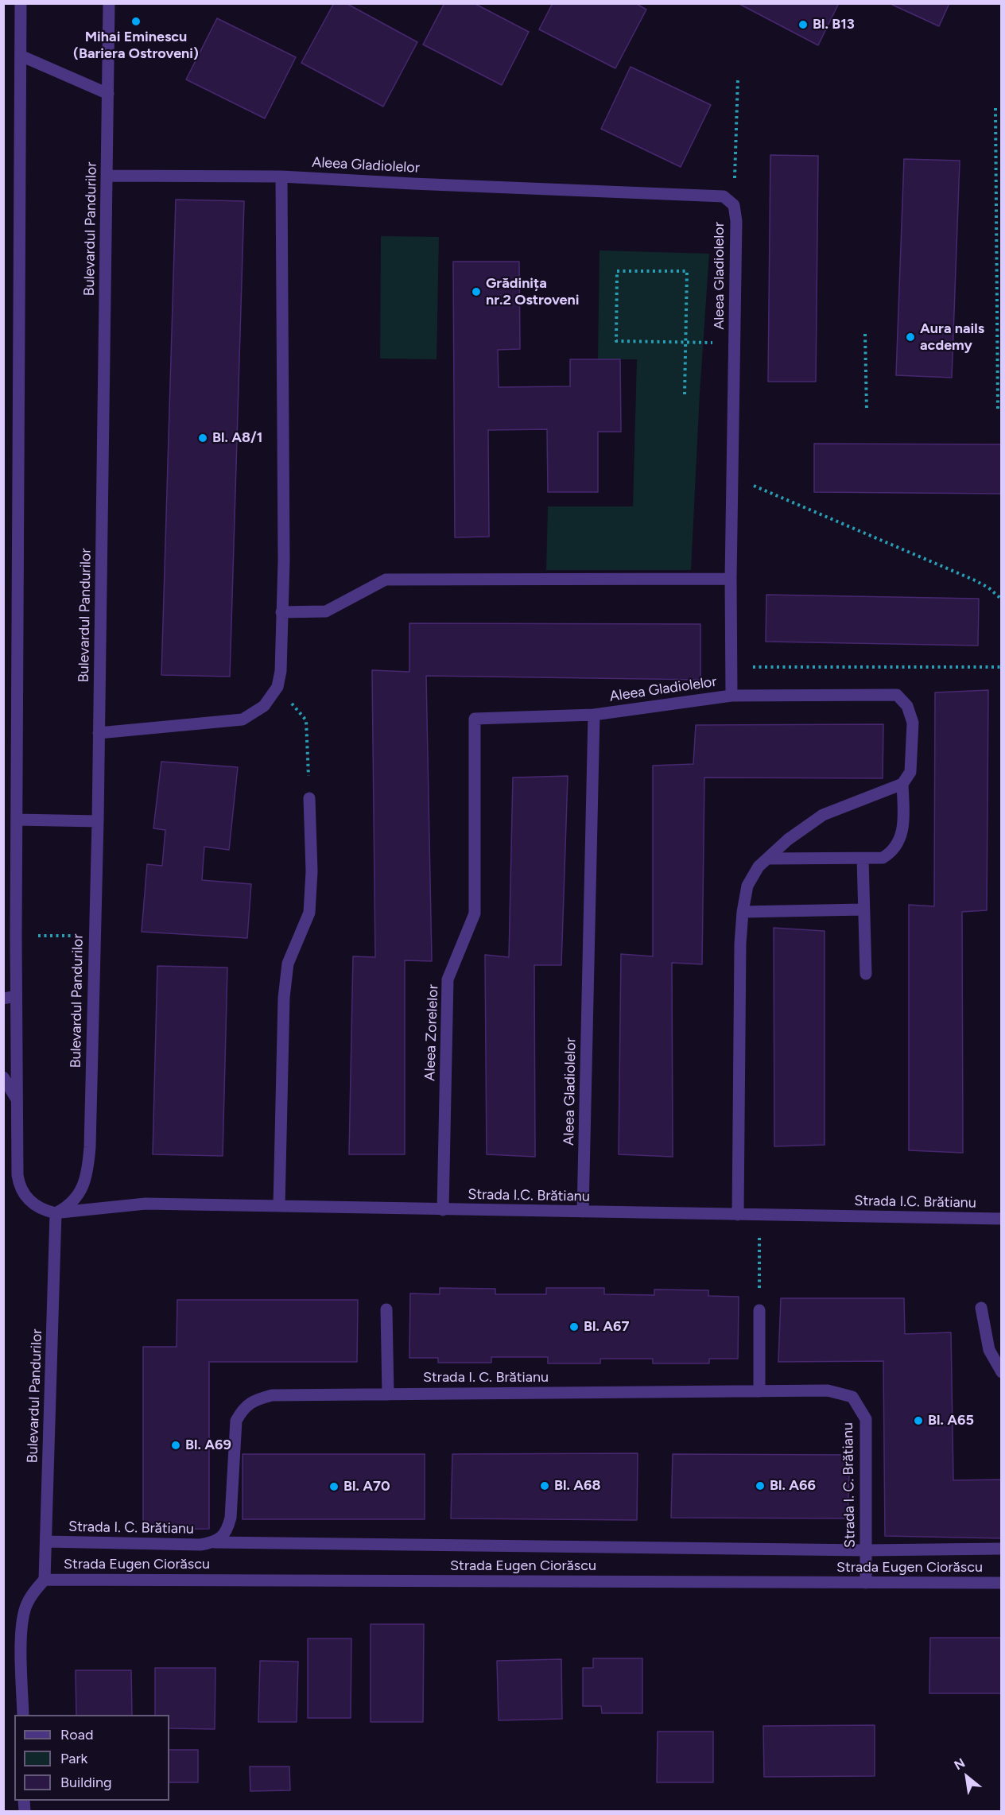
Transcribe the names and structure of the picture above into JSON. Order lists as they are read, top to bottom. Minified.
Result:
{"streets":{"street":["Aleea Gladiolelor","Bulevardul Pandurilor","Aleea Zorelelor","Strada I.C. Brătianu","Strada I. C. Brătianu","Strada Eugen Ciorăscu"]},"crossings":[["Aleea Gladiolelor","Bulevardul Pandurilor"],["Aleea Gladiolelor","Aleea Zorelelor"],["Aleea Gladiolelor","Strada I.C. Brătianu"],["Bulevardul Pandurilor","Strada I.C. Brătianu"],["Bulevardul Pandurilor","Strada I. C. Brătianu"],["Bulevardul Pandurilor","Strada Eugen Ciorăscu"],["Aleea Zorelelor","Strada I.C. Brătianu"],["Strada I. C. Brătianu","Strada Eugen Ciorăscu"]],"places":["Mihai Eminescu (Bariera Ostroveni)","Bl. B13","Grădinița nr.2 Ostroveni","Aura nails acdemy","Bl. A8/1","Bl. A67","Bl. A65","Bl. A69","Bl. A68","Bl. A66","Bl. A70"],"legend":["Road","Park","Building"],"north":"top left"}
